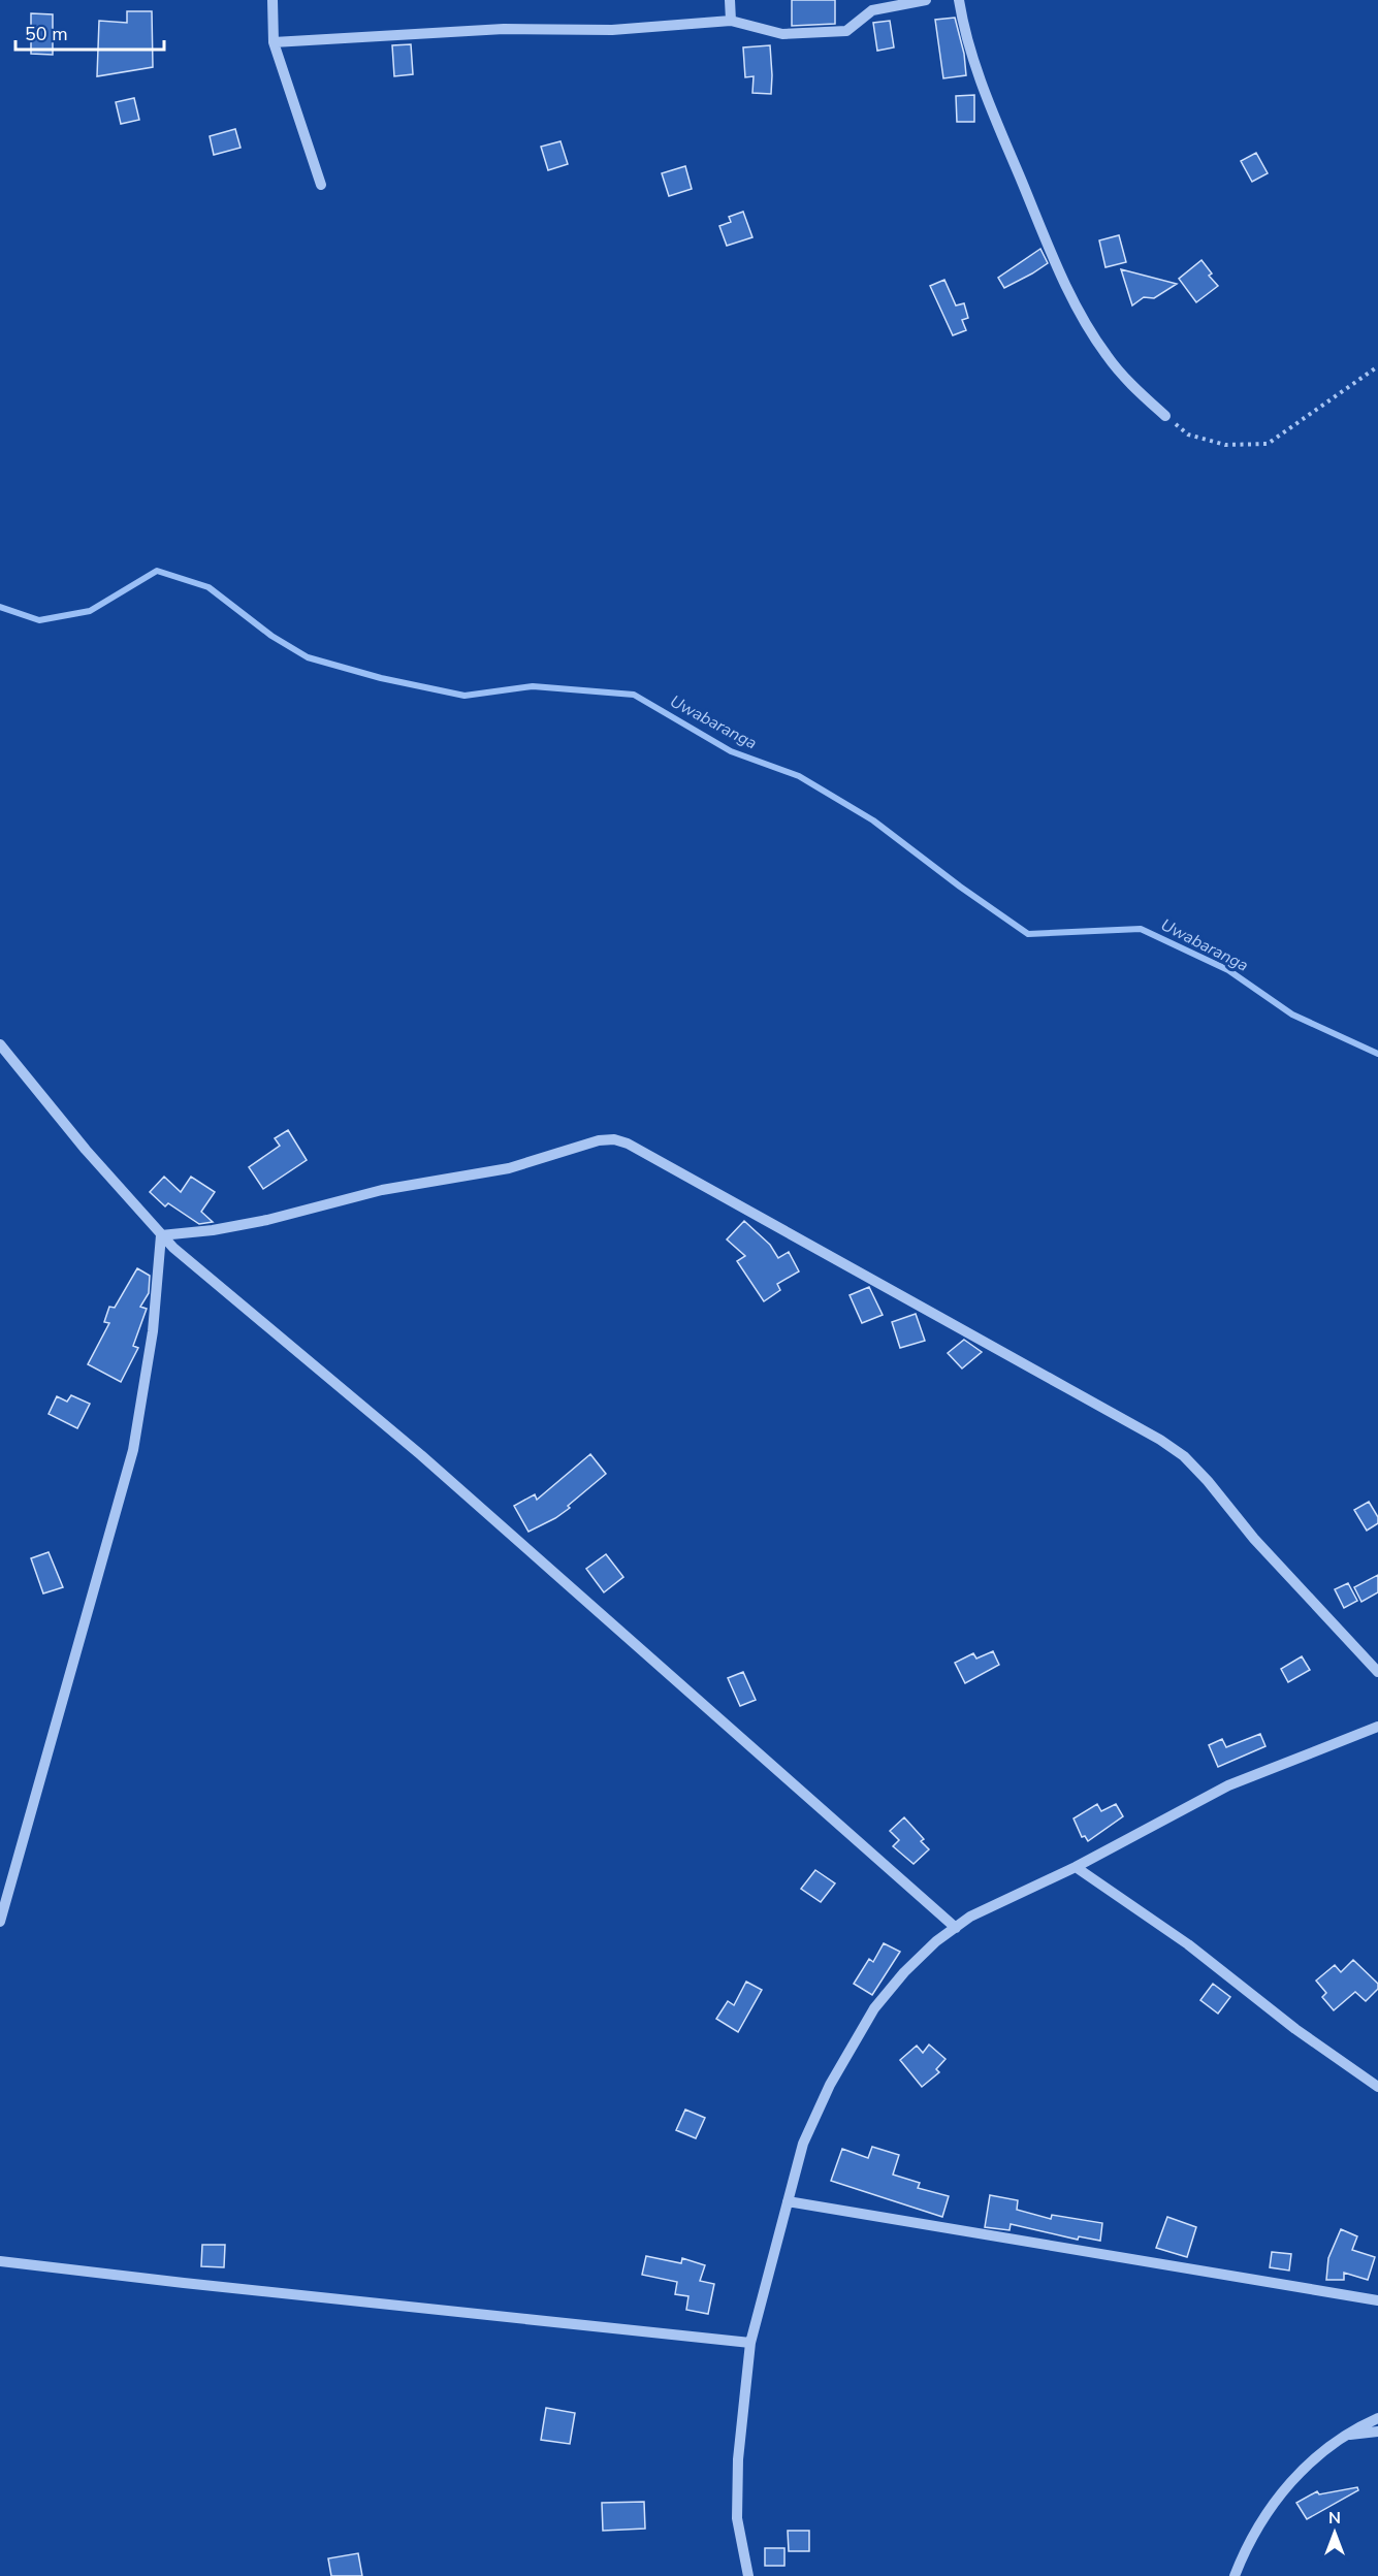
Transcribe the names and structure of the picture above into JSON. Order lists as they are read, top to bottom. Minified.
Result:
{"water":["Uwabaranga"],"scale_bar":"50 m","north":"top"}
